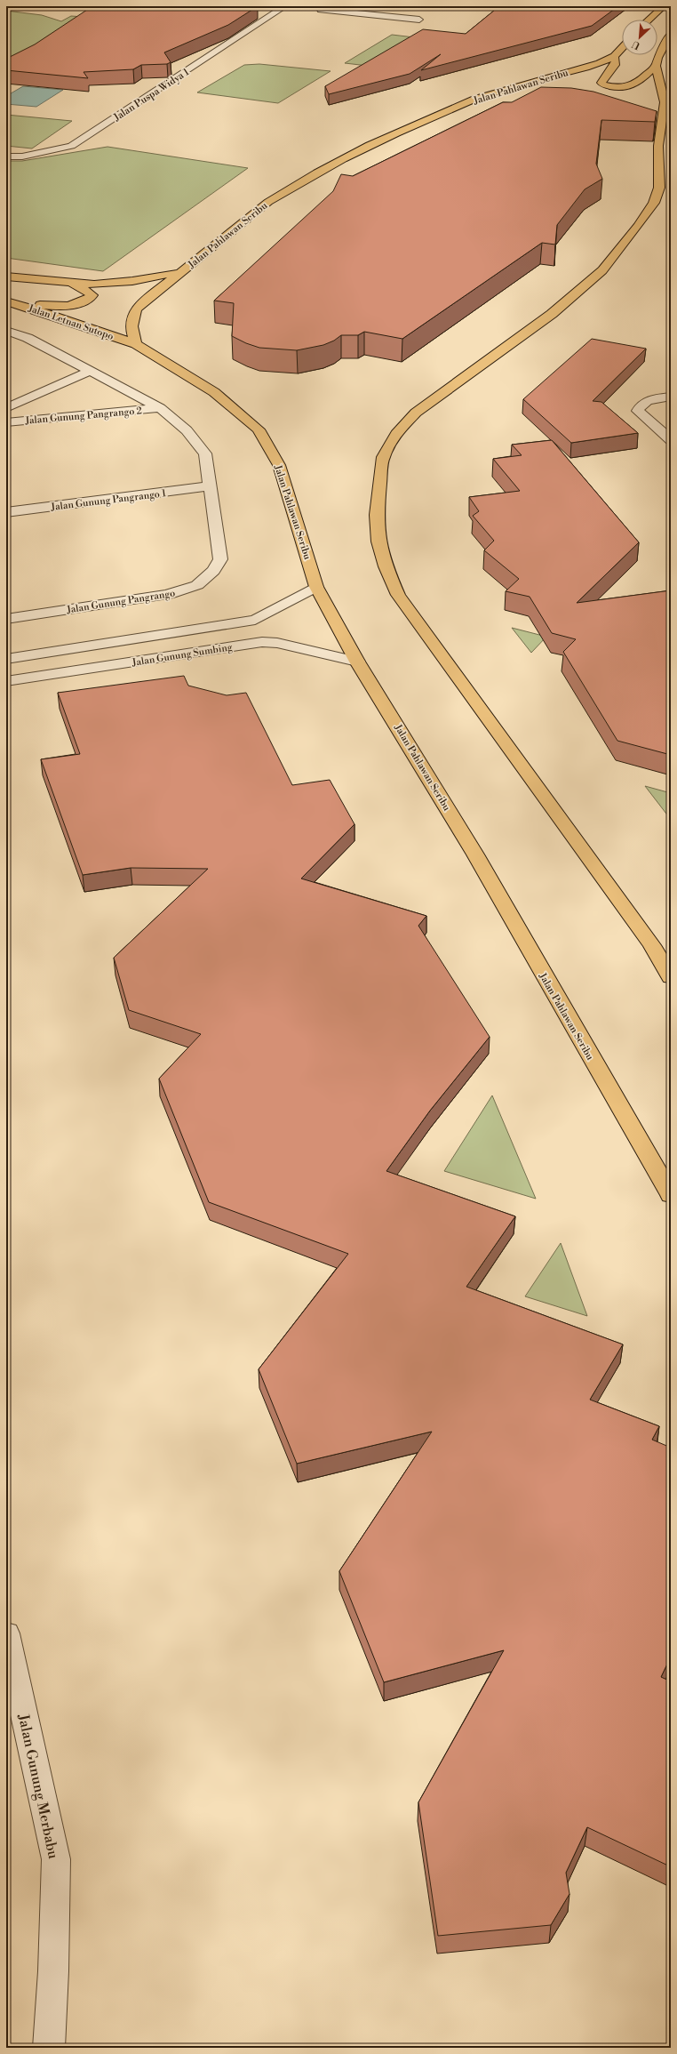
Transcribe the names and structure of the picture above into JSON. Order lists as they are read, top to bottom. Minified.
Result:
{"streets":{"main road":["Jalan Pahlawan Seribu","Jalan Letnan Sutopo"],"street":["Jalan Puspa Widya 1","Jalan Gunung Pangrango 2","Jalan Gunung Pangrango 1","Jalan Gunung Pangrango","Jalan Gunung Sumbing","Jalan Gunung Merbabu"]},"crossings":[["Jalan Pahlawan Seribu","Jalan Letnan Sutopo"],["Jalan Pahlawan Seribu","Jalan Gunung Sumbing"],["Jalan Gunung Pangrango 2","Jalan Gunung Pangrango"],["Jalan Gunung Pangrango 1","Jalan Gunung Pangrango"]],"north":"bottom left"}
